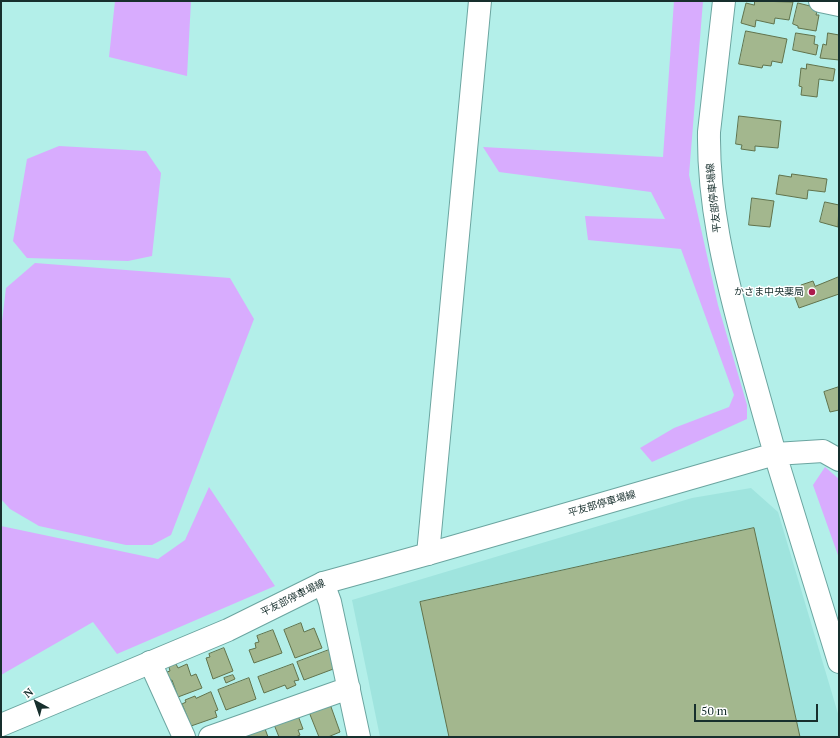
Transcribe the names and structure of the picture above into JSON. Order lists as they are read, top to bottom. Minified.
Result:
{"streets":{"main road":["平友部停車場線"]},"places":["かさま中央薬局"],"scale_bar":"50 m","north":"top left"}
